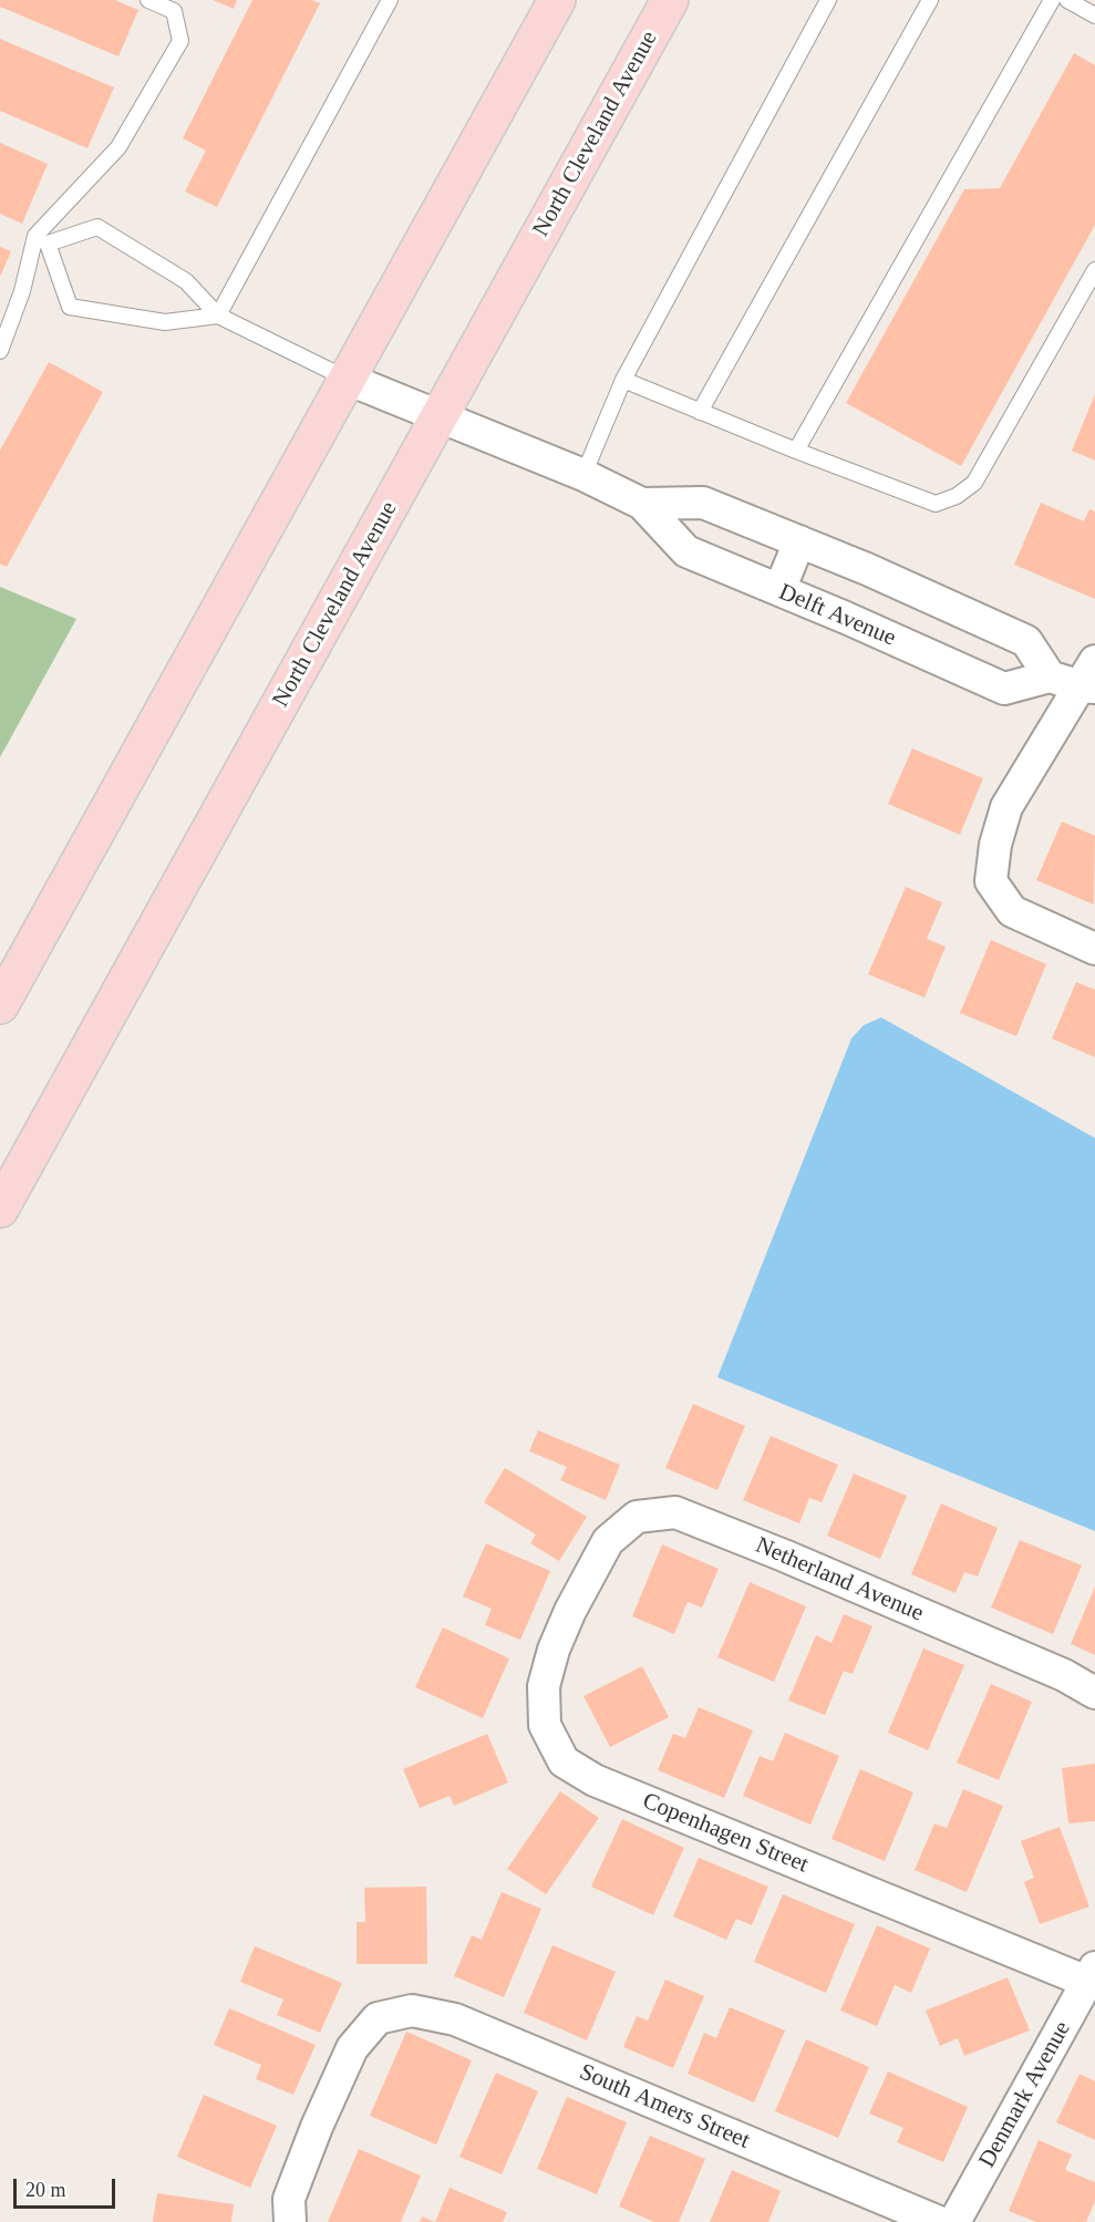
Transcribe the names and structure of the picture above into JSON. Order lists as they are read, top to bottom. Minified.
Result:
{"streets":{"main road":["North Cleveland Avenue"],"street":["Delft Avenue","Netherland Avenue","Copenhagen Street","Denmark Avenue","South Amers Street"]},"crossings":[["North Cleveland Avenue","Delft Avenue"],["Netherland Avenue","Copenhagen Street"],["Copenhagen Street","Denmark Avenue"]],"scale_bar":"20 m"}
